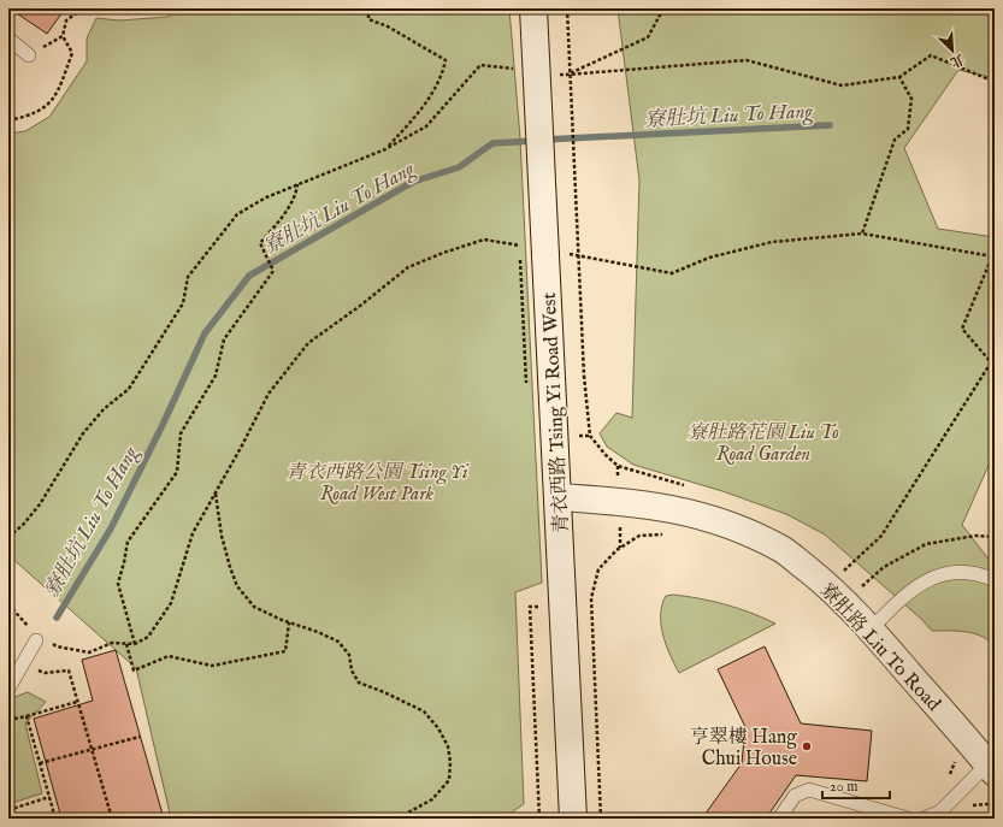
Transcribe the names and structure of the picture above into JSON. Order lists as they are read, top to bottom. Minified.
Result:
{"streets":{"main road":["青衣西路 Tsing Yi Road West","寮肚路 Liu To Road"]},"crossings":[["青衣西路 Tsing Yi Road West","寮肚路 Liu To Road"]],"water":["寮肚坑 Liu To Hang"],"parks":["寮肚路花園 Liu To Road Garden","青衣西路公園 Tsing Yi Road West Park"],"places":["亨翠樓 Hang Chui House"],"scale_bar":"20 m","north":"bottom right"}
